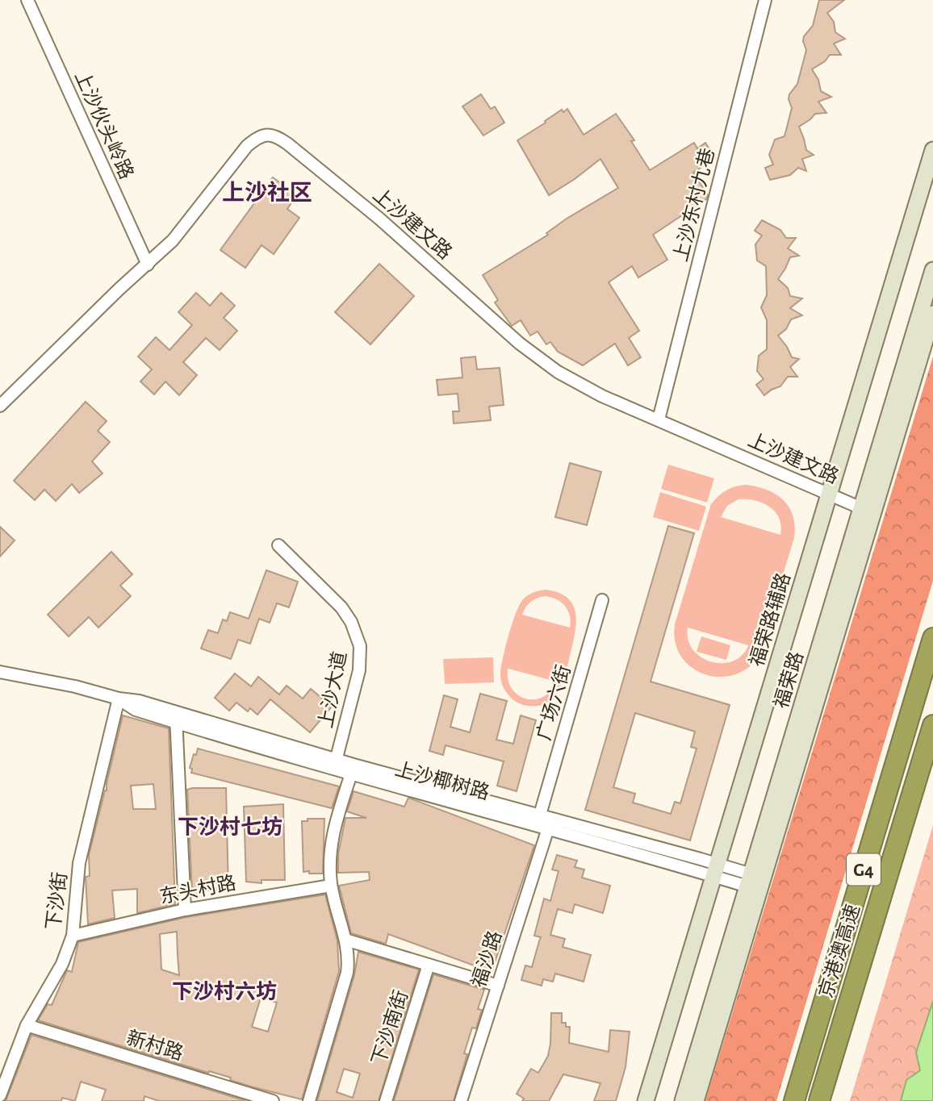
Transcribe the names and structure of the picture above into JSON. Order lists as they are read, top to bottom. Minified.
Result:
{"streets":{"highway":["G4","京港澳高速"],"main road":["福荣路辅路","福荣路"],"street":["上沙伙头岭路","上沙东村九巷","上沙建文路","上沙大道","广场六街","上沙椰树路","东头村路","下沙街","福沙路","下沙南街","新村路"]},"crossings":[["上沙伙头岭路","上沙建文路"],["上沙东村九巷","上沙建文路"],["上沙建文路","福荣路辅路"],["上沙建文路","福荣路"],["福荣路辅路","上沙椰树路"],["福荣路","上沙椰树路"],["上沙大道","上沙椰树路"],["广场六街","上沙椰树路"],["上沙椰树路","下沙街"],["上沙椰树路","福沙路"],["东头村路","下沙街"],["下沙街","新村路"]],"districts":["上沙社区","下沙村七坊","下沙村六坊"]}
